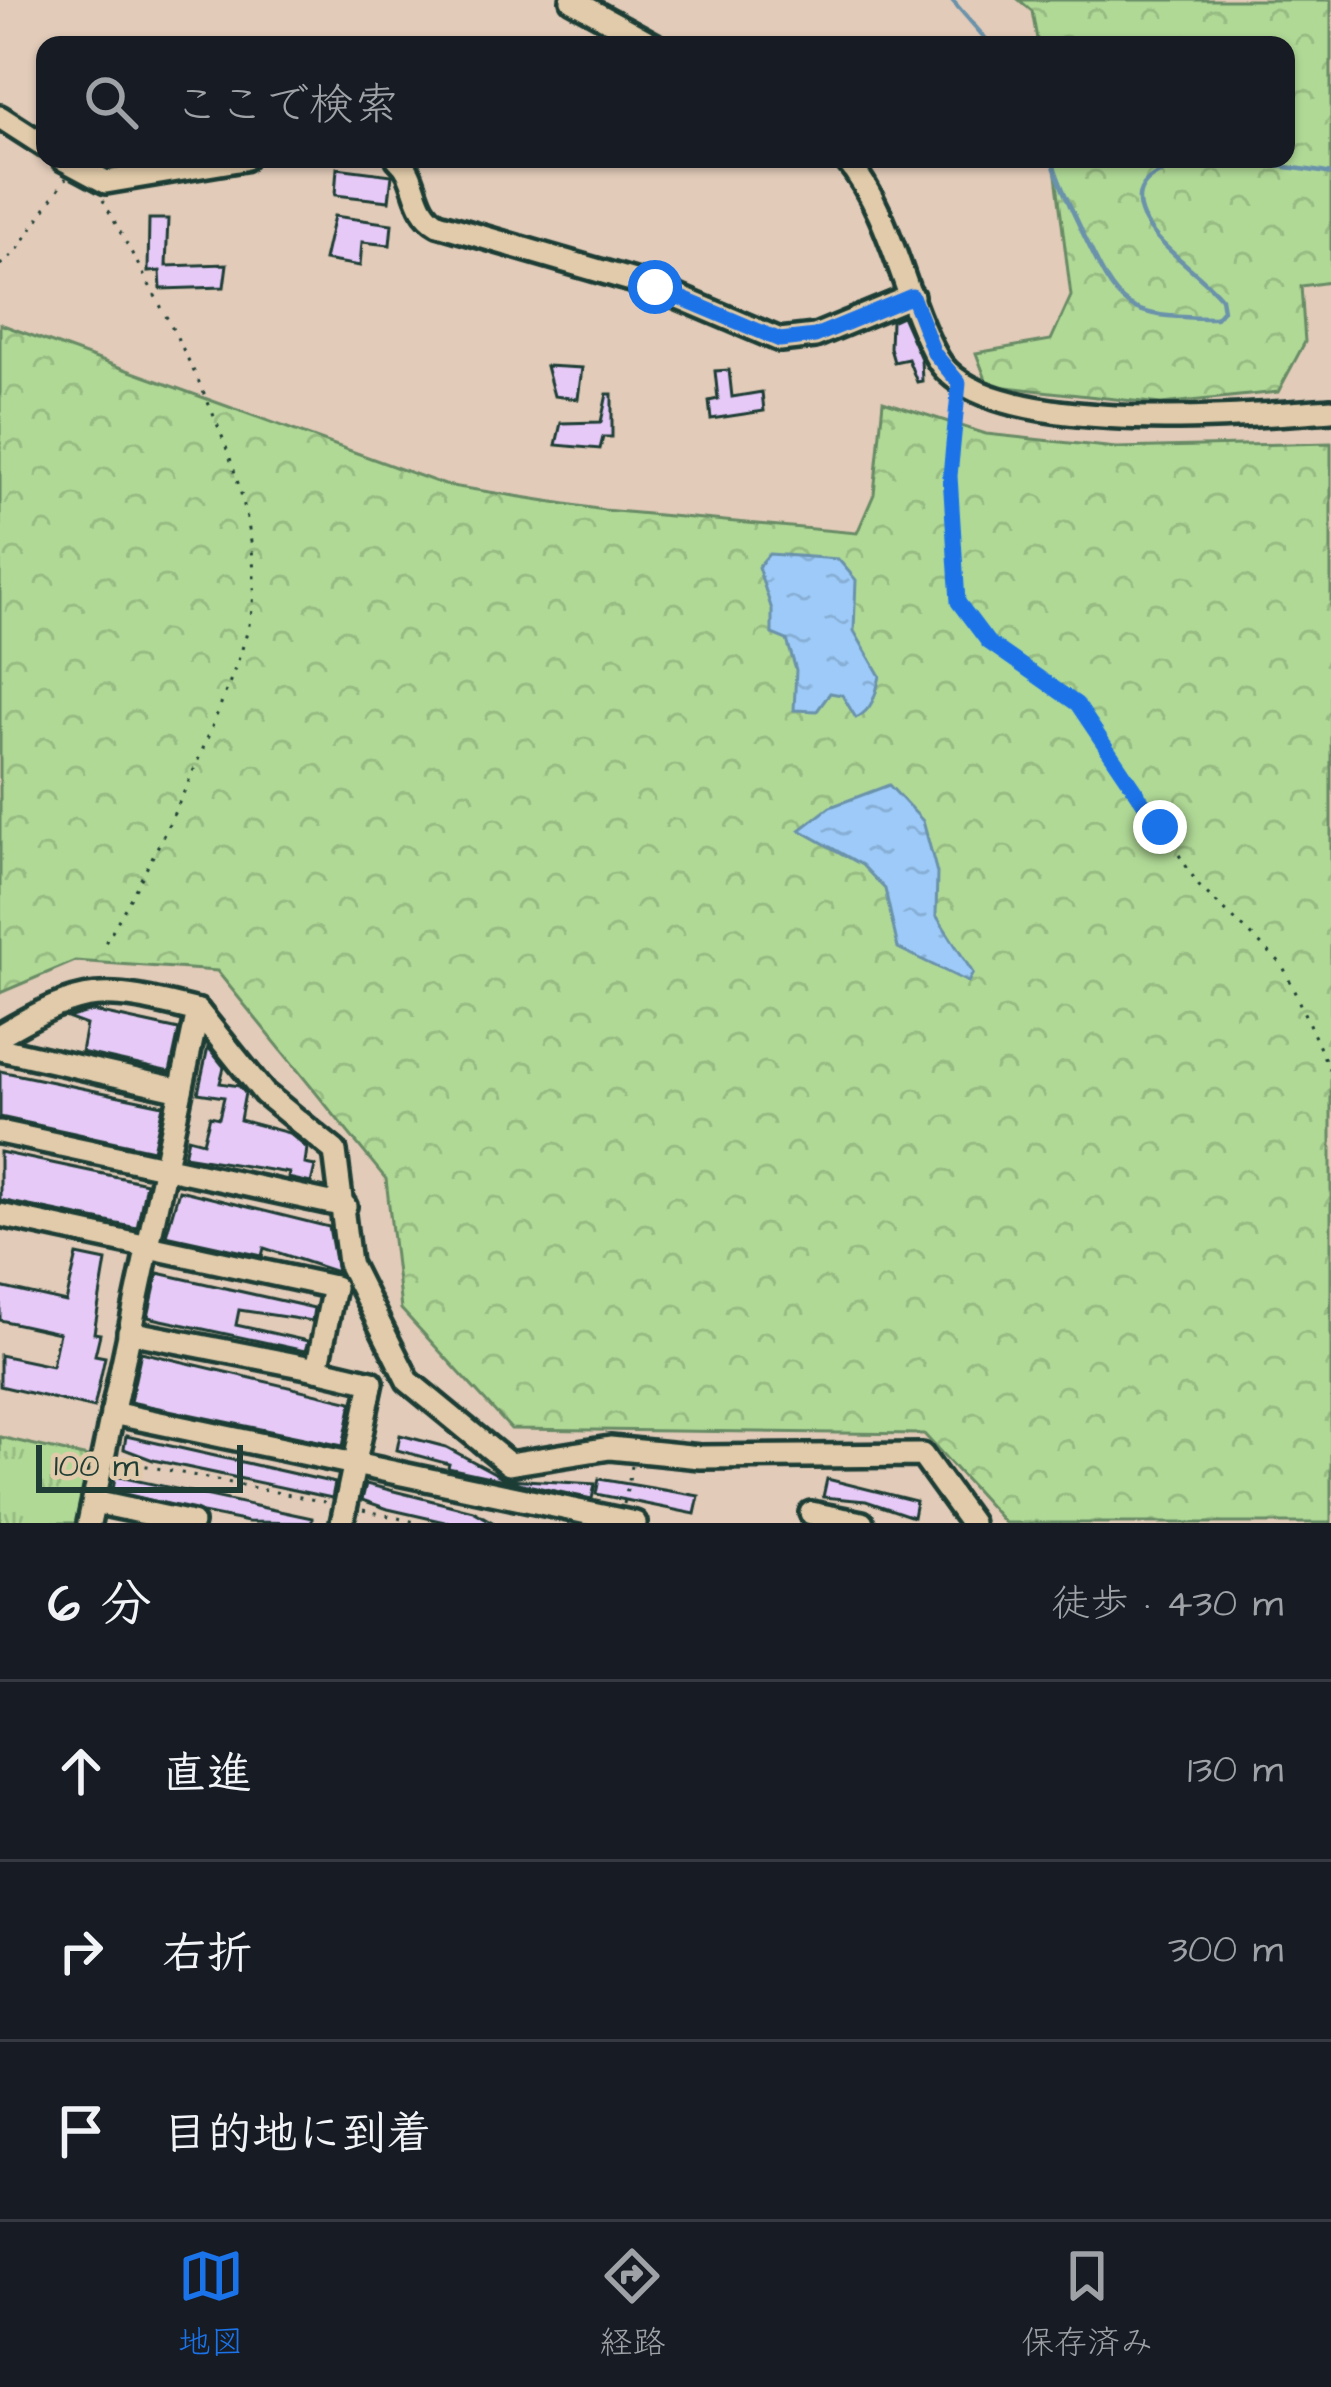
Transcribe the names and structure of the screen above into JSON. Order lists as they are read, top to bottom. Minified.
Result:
{"scale_bar":"100 m","page":{"search":"ここで検索","scale":"100 m","heading":["6 分","徒歩 · 430 m"],"list":[["直進","130 m"],["右折","300 m"],"目的地に到着"],"nav":["地図","経路","保存済み"]}}
